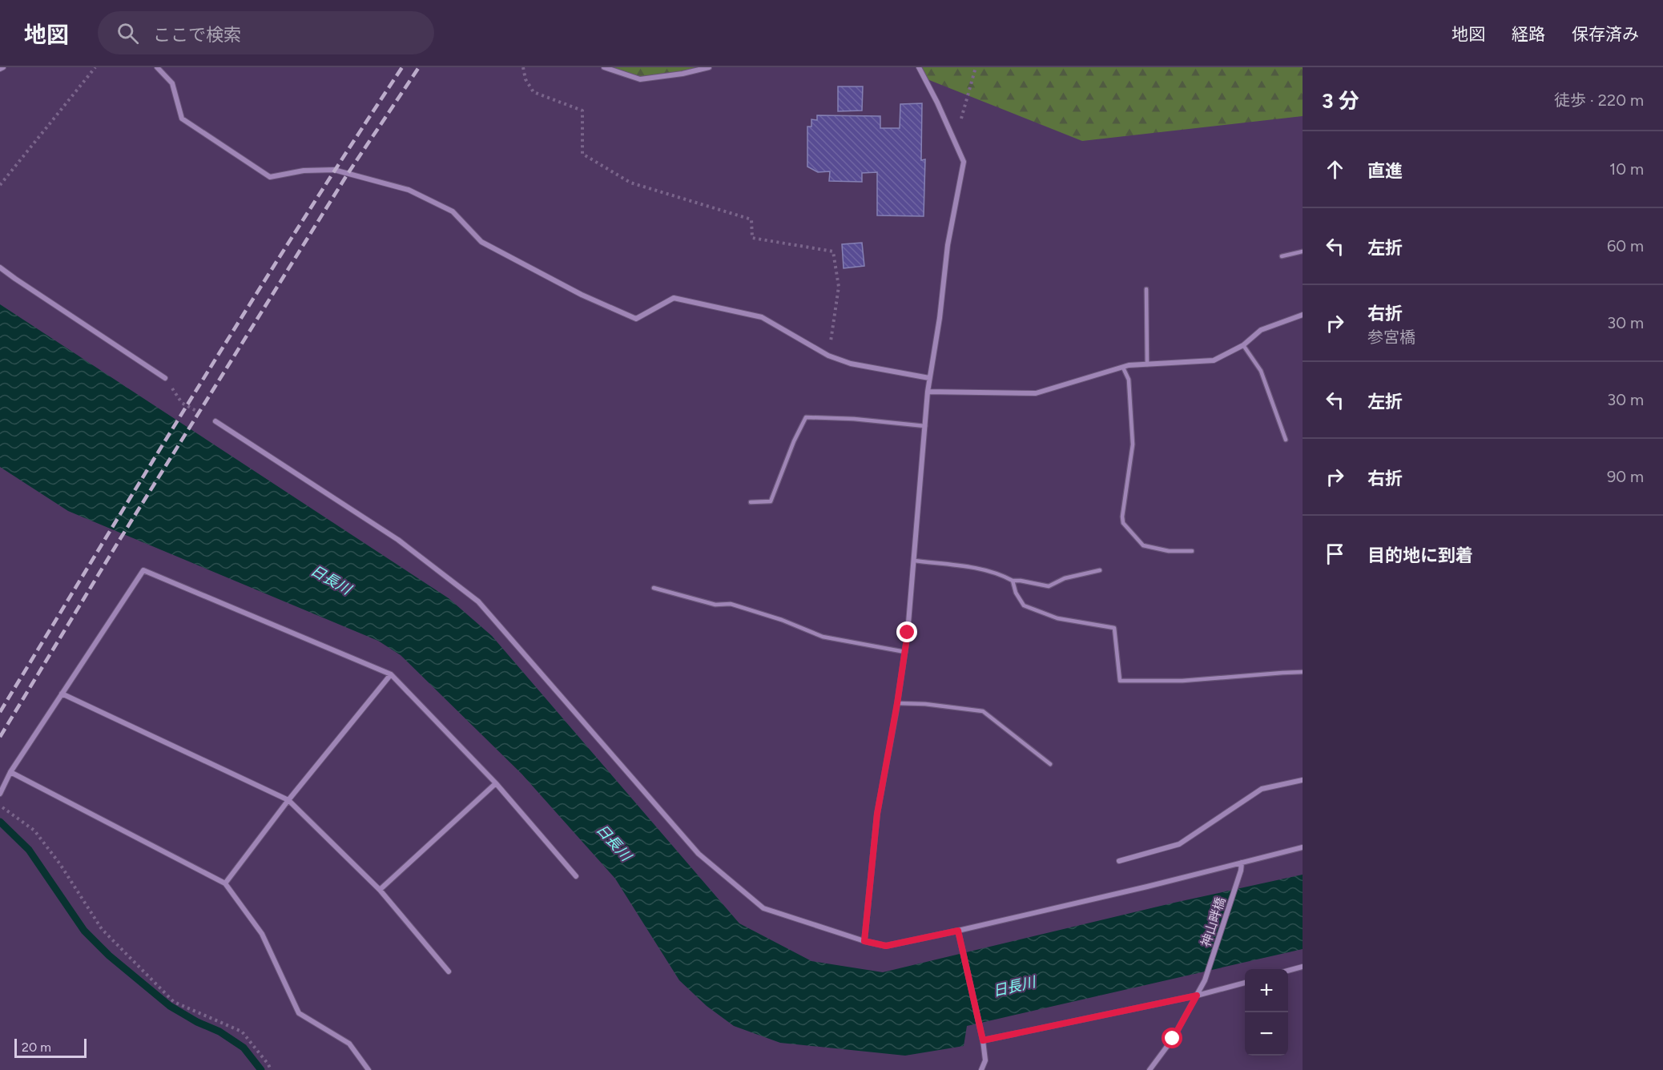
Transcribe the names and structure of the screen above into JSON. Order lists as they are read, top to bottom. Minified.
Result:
{"streets":{"street":["神山畔橋"]},"water":["日長川"],"scale_bar":"20 m","page":{"header":"地図","search":"ここで検索","nav":["地図","経路","保存済み"],"heading":["3 分","徒歩 · 220 m"],"list":[["直進","10 m"],["左折","60 m"],["右折","参宮橋","30 m"],["左折","30 m"],["右折","90 m"],"目的地に到着"],"map_buttons":["+","−"],"scale":"20 m"}}
